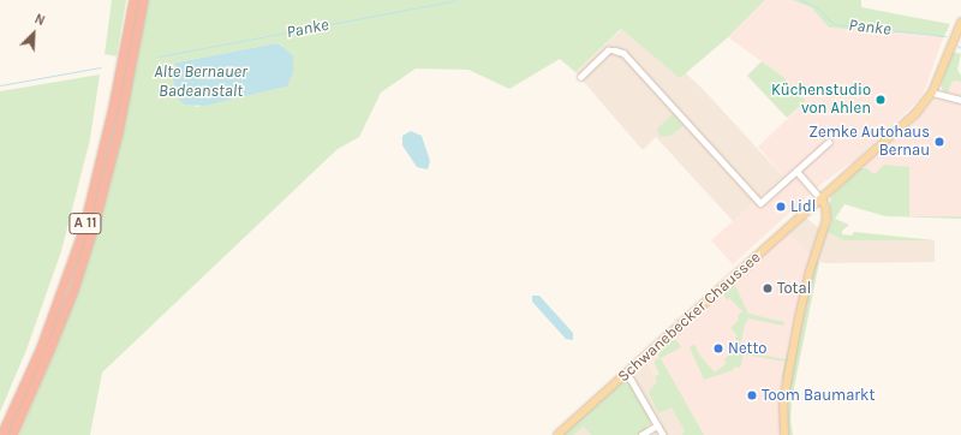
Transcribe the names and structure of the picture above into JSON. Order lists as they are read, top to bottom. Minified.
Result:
{"streets":{"highway":["A 11"],"main road":["Schwanebecker Chaussee"]},"water":["Panke","Alte Bernauer Badeanstalt"],"places":["Küchenstudio von Ahlen","Zemke Autohaus Bernau","Lidl","Total","Netto","Toom Baumarkt"],"north":"top right"}
